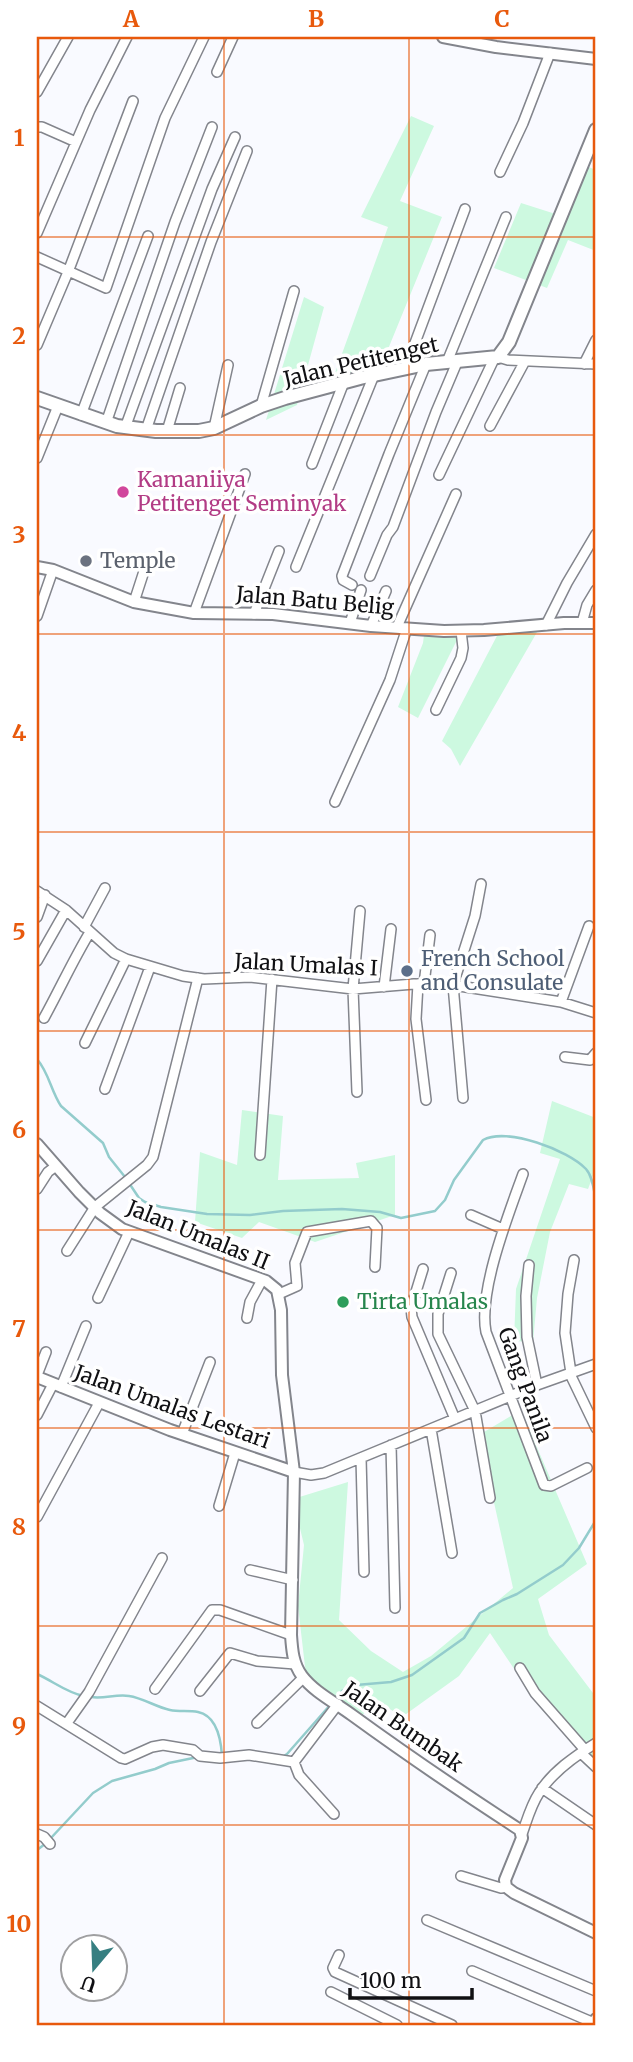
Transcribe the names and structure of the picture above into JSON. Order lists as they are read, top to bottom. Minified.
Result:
{"streets":{"main road":["Jalan Petitenget"],"street":["Jalan Batu Belig","Jalan Umalas I","Jalan Umalas II","Gang Panila","Jalan Umalas Lestari","Jalan Bumbak"]},"crossings":[["Jalan Umalas II","Jalan Umalas Lestari"],["Jalan Umalas II","Jalan Bumbak"],["Jalan Umalas Lestari","Jalan Bumbak"]],"places":["Kamaniiya Petitenget Seminyak","Temple","French School and Consulate","Tirta Umalas"],"scale_bar":"100 m","north":"bottom","grid":{"columns":["A","B","C"],"rows":["1","2","3","4","5","6","7","8","9","10"]}}
